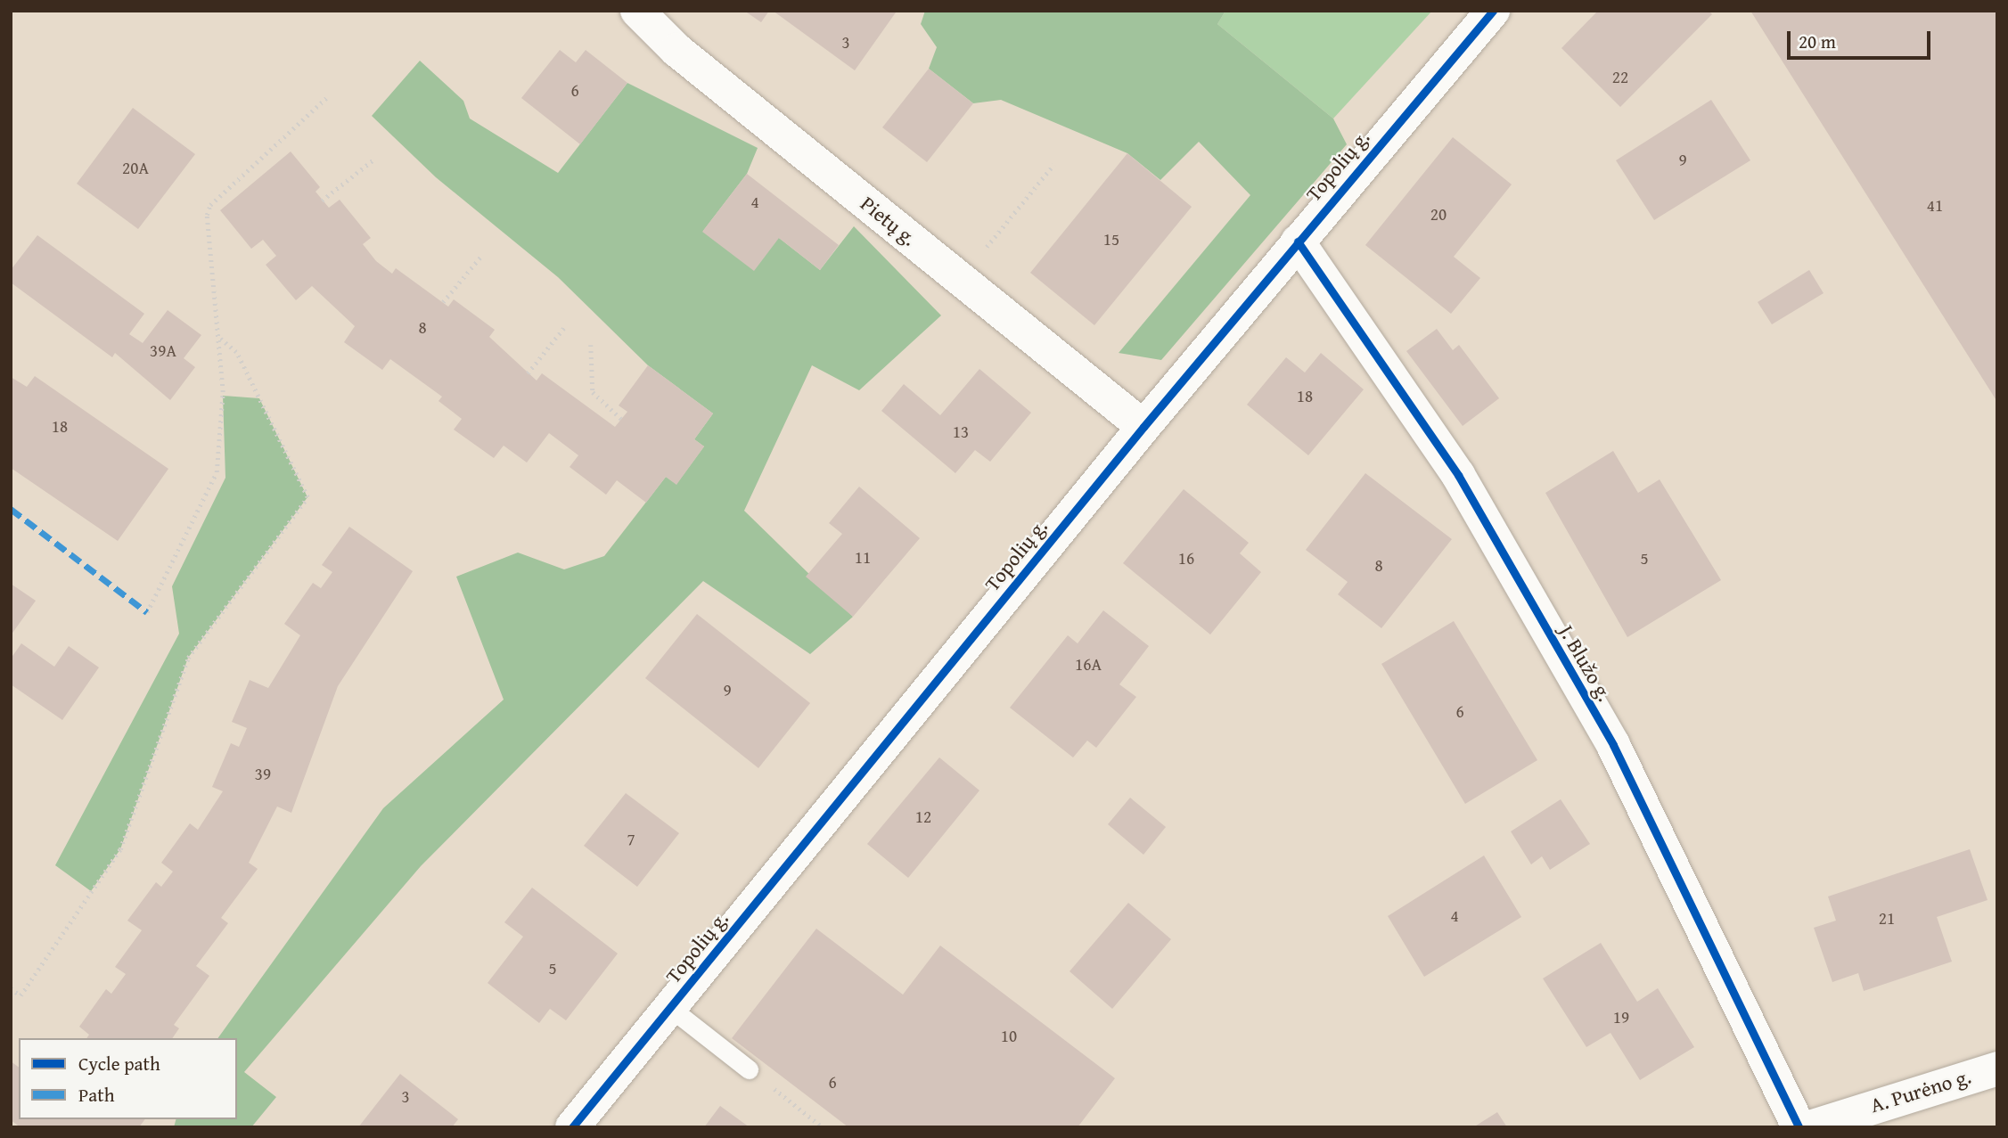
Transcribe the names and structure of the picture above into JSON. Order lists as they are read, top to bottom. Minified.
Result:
{"streets":{"street":["Topolių g.","Pietų g.","J. Blužo g.","A. Purėno g."]},"crossings":[["Topolių g.","Pietų g."],["Topolių g.","J. Blužo g."]],"house_numbers":["3","22","6","9","20A","4","41","20","15","8","39A","18","18","13","11","16","5","8","16A","9","6","39","12","7","4","21","5","19","10","6","3"],"legend":["Cycle path","Path"],"scale_bar":"20 m"}
